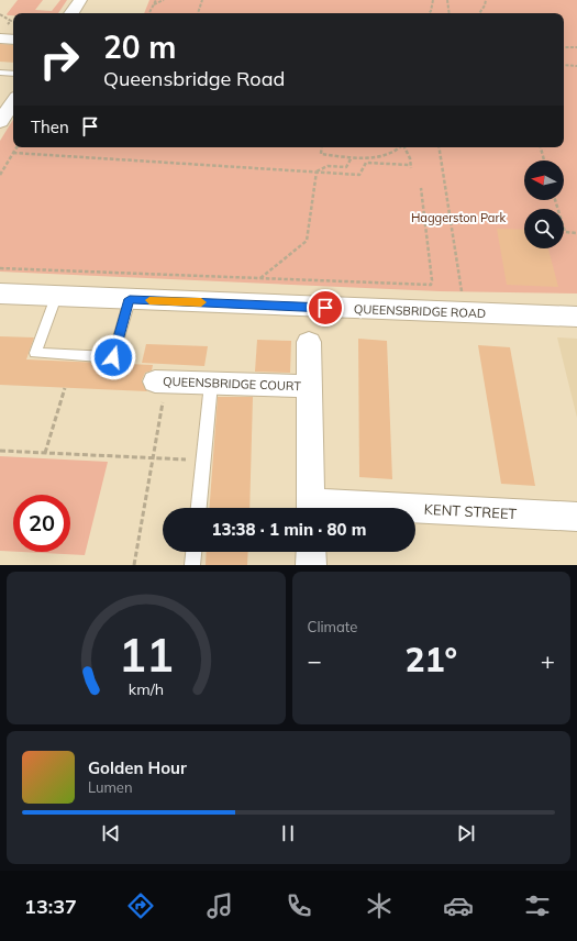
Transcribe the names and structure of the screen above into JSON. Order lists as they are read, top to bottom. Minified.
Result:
{"streets":{"main road":["QUEENSBRIDGE ROAD"],"street":["QUEENSBRIDGE COURT","KENT STREET"]},"crossings":[["QUEENSBRIDGE COURT","KENT STREET"]],"parks":["Haggerston Park"],"north":"left","page":{"turn":["20 m","Queensbridge Road"],"then":"Then","limit":"20","trip":"13:38 · 1 min · 80 m","tile":"Climate","heat":["−","21°","+"],"song":["Golden Hour","Lumen"],"tabs":"13:37","gauge":["11","km/h"]}}
